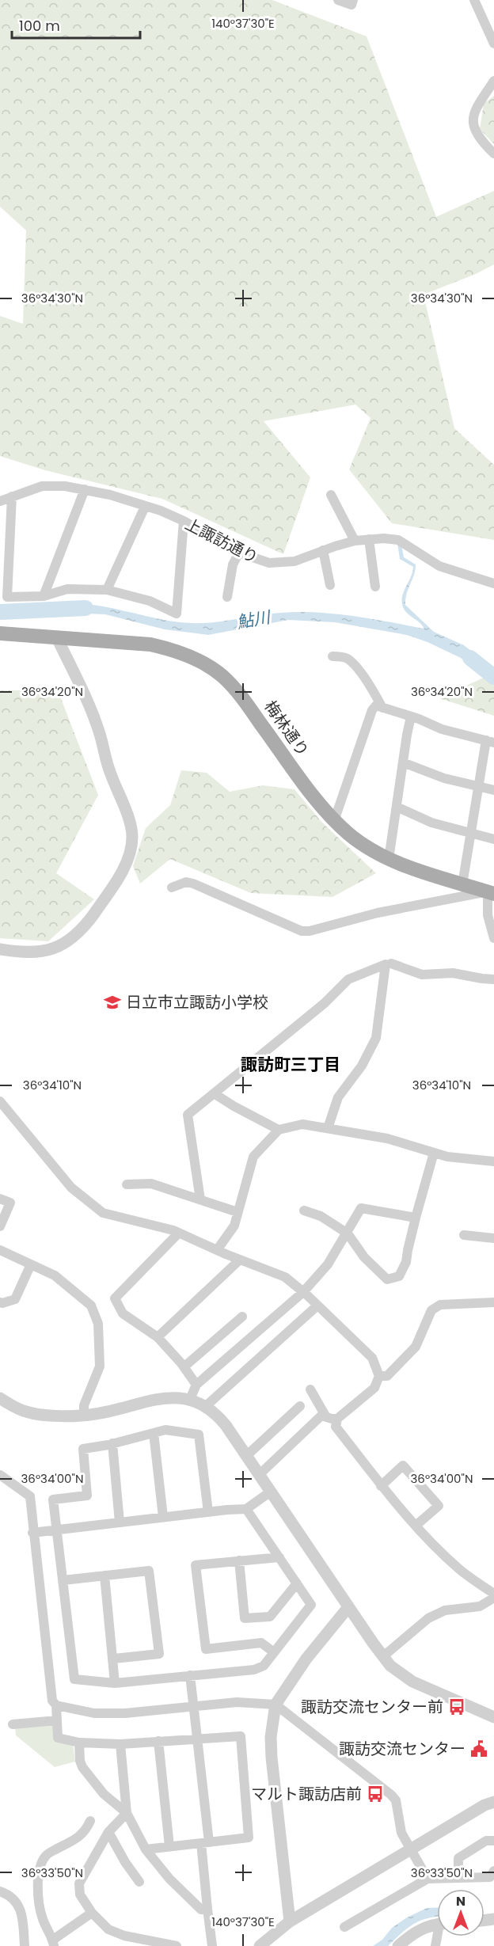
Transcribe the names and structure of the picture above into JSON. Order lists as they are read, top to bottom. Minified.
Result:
{"streets":{"main road":["梅林通り"],"street":["上諏訪通り"]},"districts":["諏訪町三丁目"],"water":["鮎川"],"places":{"school or university":["日立市立諏訪小学校"],"bus stop":["諏訪交流センター前","マルト諏訪店前"],"public building":["諏訪交流センター"]},"scale_bar":"100 m","north":"top","coordinates":["140°37'30\"E","36°34'30\"N","36°34'20\"N","36°34'10\"N","36°34'00\"N","36°33'50\"N"]}
